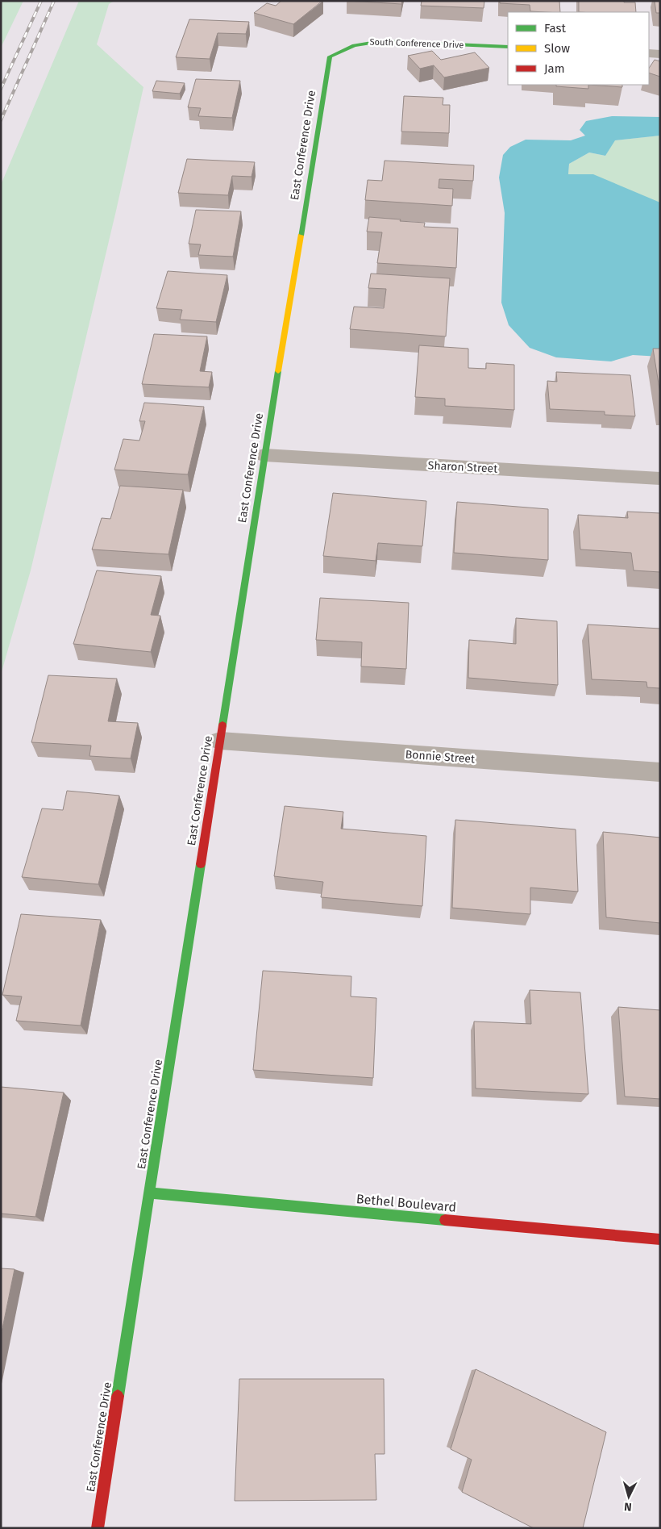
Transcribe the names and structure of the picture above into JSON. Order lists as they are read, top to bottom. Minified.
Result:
{"streets":{"street":["South Conference Drive","East Conference Drive","Sharon Street","Bonnie Street","Bethel Boulevard"]},"crossings":[["South Conference Drive","East Conference Drive"],["East Conference Drive","Sharon Street"],["East Conference Drive","Bonnie Street"],["East Conference Drive","Bethel Boulevard"]],"legend":["Fast","Slow","Jam"],"north":"bottom"}
